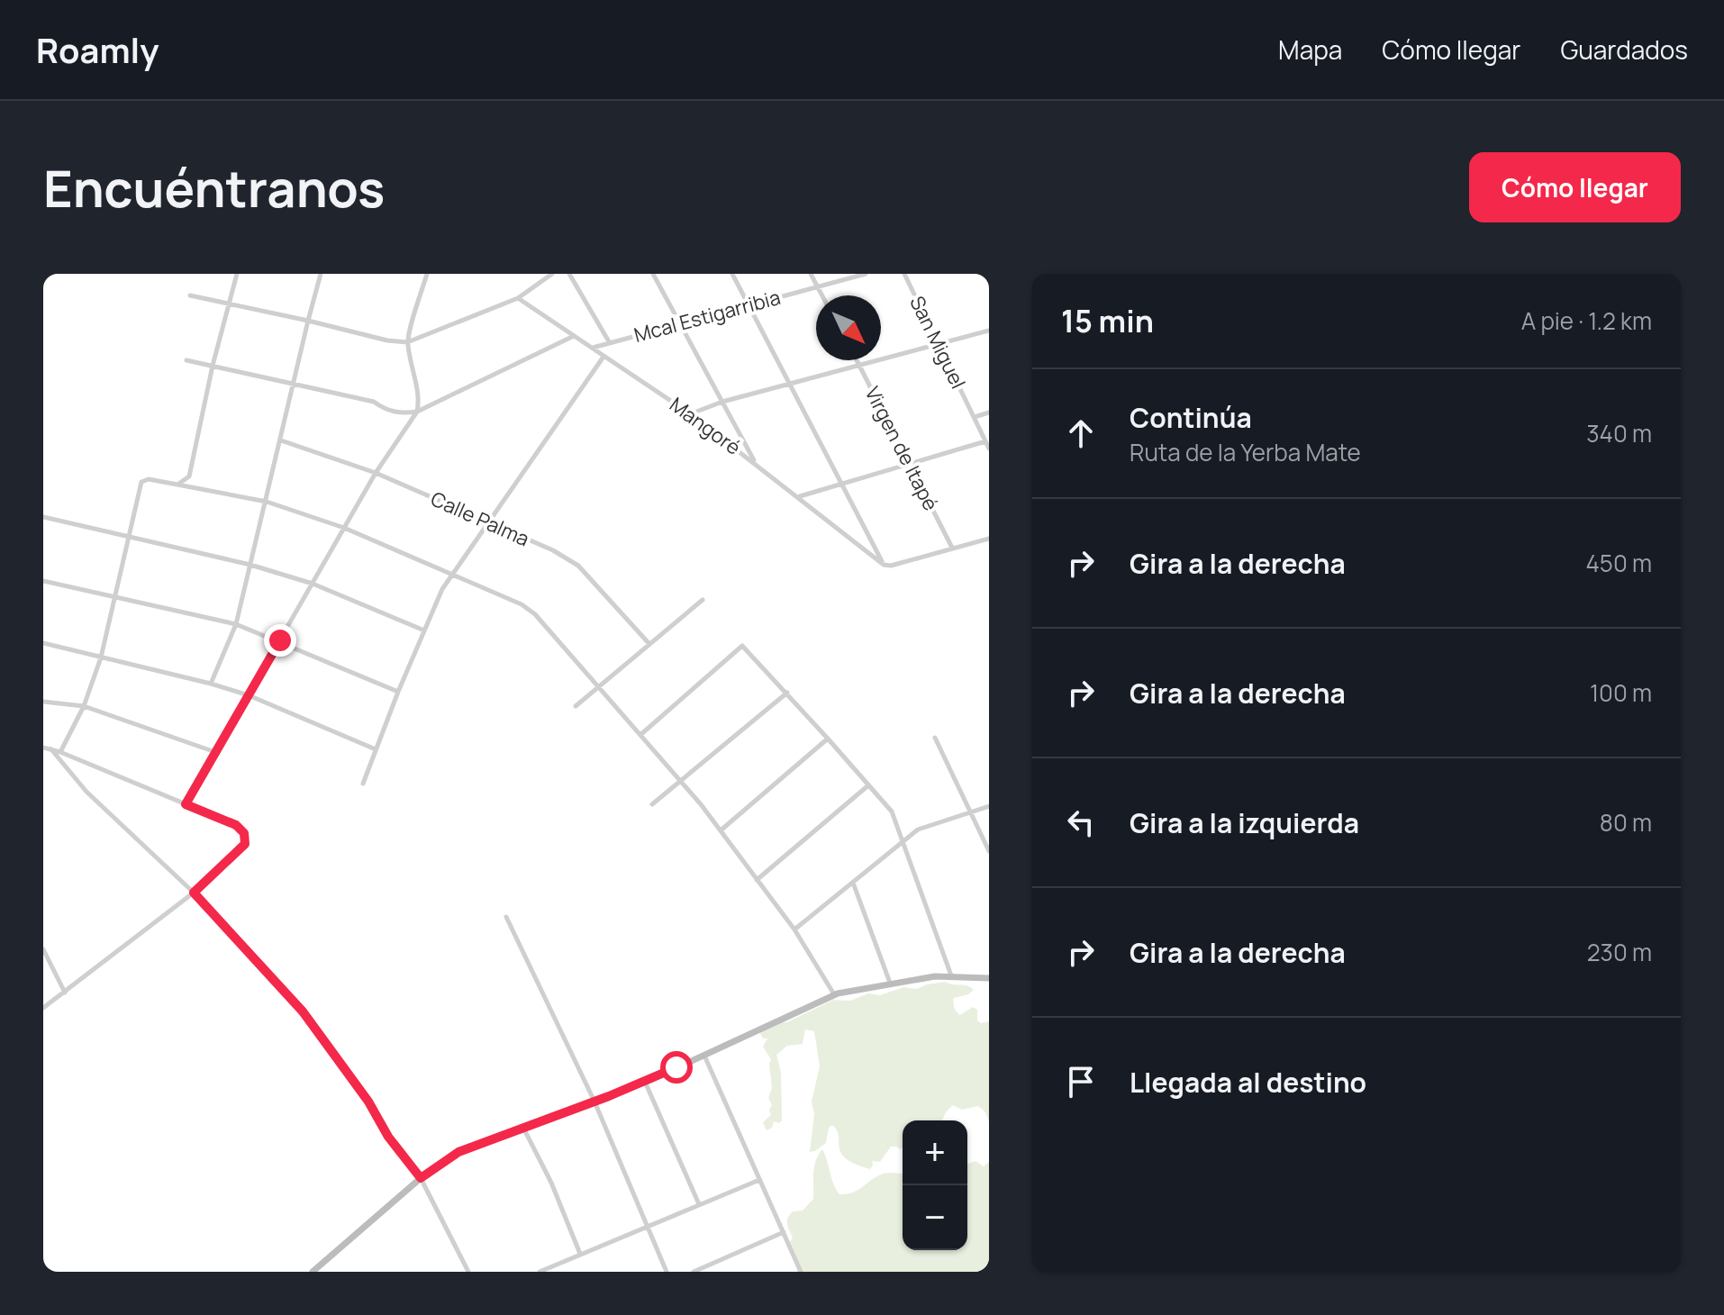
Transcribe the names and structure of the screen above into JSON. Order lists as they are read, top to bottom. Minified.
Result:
{"streets":{"street":["Mcal Estigarribia","San Miguel","Mangoré","Virgen de Itapé","Calle Palma"]},"crossings":[["Mcal Estigarribia","Mangoré"]],"north":"bottom right","page":{"header":"Roamly","nav":["Mapa","Cómo llegar","Guardados"],"buttons":"Cómo llegar","title":"Encuéntranos","heading":["15 min","A pie · 1.2 km"],"list":[["Continúa","Ruta de la Yerba Mate","340 m"],["Gira a la derecha","450 m"],["Gira a la derecha","100 m"],["Gira a la izquierda","80 m"],["Gira a la derecha","230 m"],"Llegada al destino"],"map_buttons":["+","−"]}}
